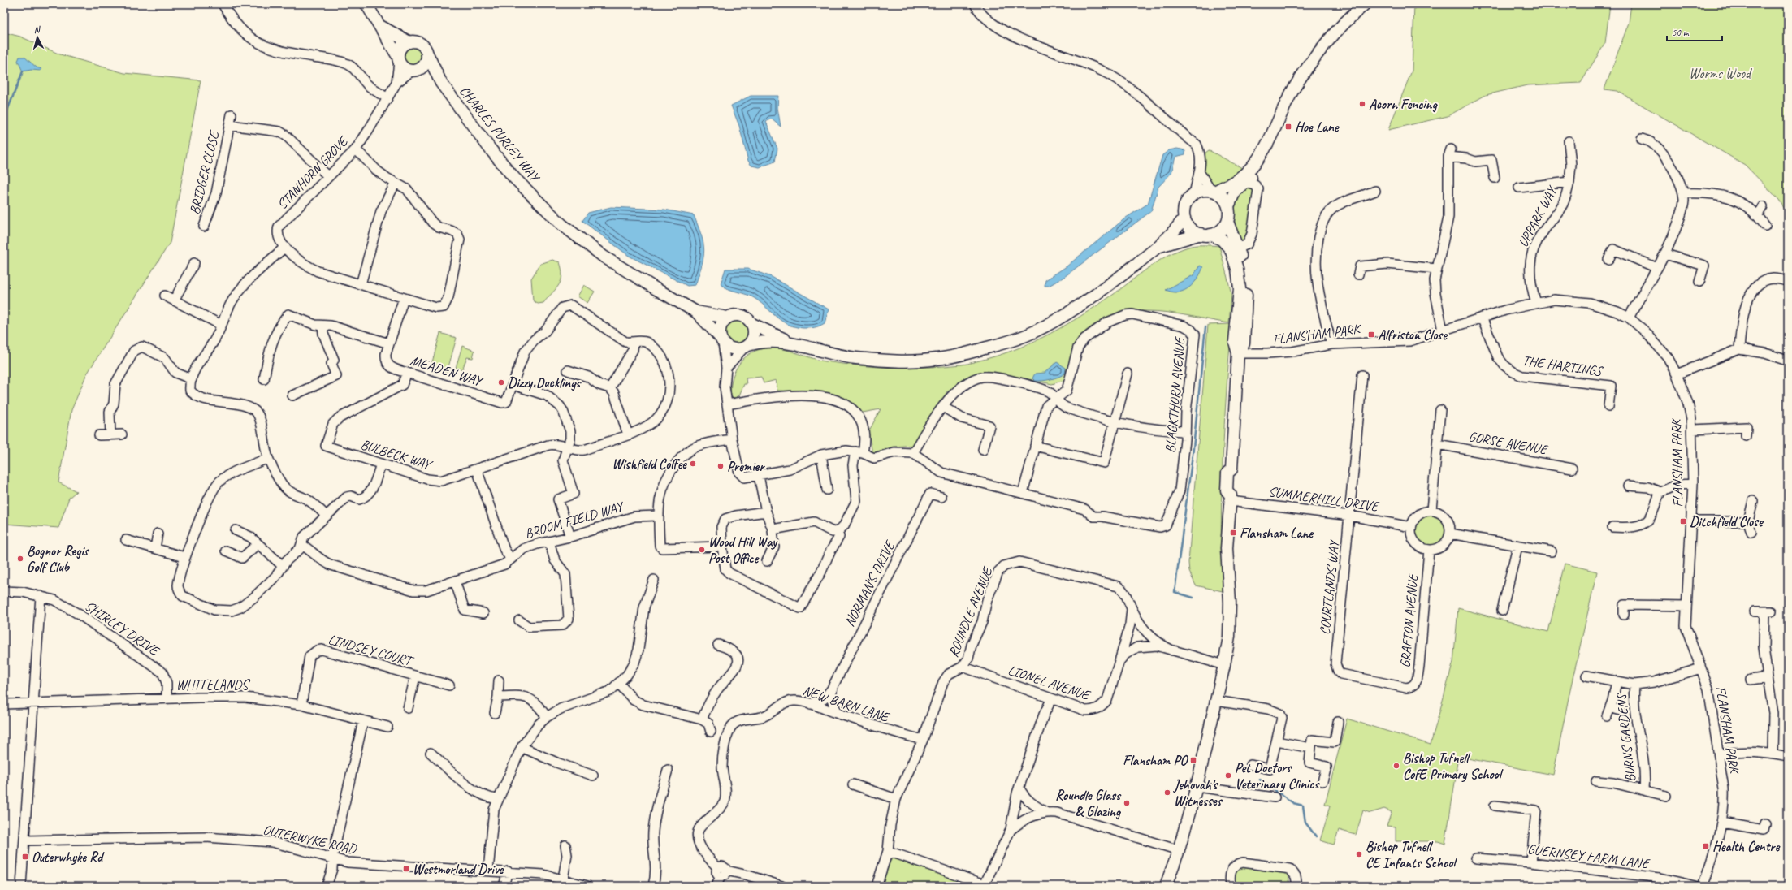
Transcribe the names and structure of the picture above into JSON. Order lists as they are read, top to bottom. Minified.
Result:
{"streets":{"main road":["CHARLES PURLEY WAY"],"street":["BRIDGER CLOSE","STANHORN GROVE","UPPARK WAY","FLANSHAM PARK","THE HARTINGS","MEADEN WAY","BLACKTHORN AVENUE","GORSE AVENUE","BULBECK WAY","SUMMERHILL DRIVE","BROOM FIELD WAY","NORMAN'S DRIVE","COURTLANDS WAY","ROUNDLE AVENUE","GRAFTON AVENUE","SHIRLEY DRIVE","LINDSEY COURT","LIONEL AVENUE","WHITELANDS","NEW BARN LANE","BURNS GARDENS","OUTERWYKE ROAD","GUERNSEY FARM LANE"]},"crossings":[["CHARLES PURLEY WAY","STANHORN GROVE"],["BRIDGER CLOSE","STANHORN GROVE"],["STANHORN GROVE","MEADEN WAY"],["UPPARK WAY","FLANSHAM PARK"],["FLANSHAM PARK","THE HARTINGS"],["MEADEN WAY","BULBECK WAY"],["SUMMERHILL DRIVE","COURTLANDS WAY"],["SUMMERHILL DRIVE","GRAFTON AVENUE"],["NORMAN'S DRIVE","NEW BARN LANE"],["COURTLANDS WAY","GRAFTON AVENUE"],["ROUNDLE AVENUE","LIONEL AVENUE"],["ROUNDLE AVENUE","NEW BARN LANE"],["SHIRLEY DRIVE","WHITELANDS"],["LINDSEY COURT","WHITELANDS"]],"parks":["Worms Wood"],"places":{"other":["Acorn Fencing","Dizzy Ducklings","Wishfield Coffee","Premier","Wood Hill Way Post Office","Bognor Regis Golf Club","Bishop Tufnell CofE Primary School","Pet Doctors Veterinary Clinics","Jehovah’s Witnesses","Roundle Glass & Glazing","Bishop Tufnell CE Infants School"],"transit":["Hoe Lane","Alfriston Close","Ditchfield Close","Flansham Lane","Flansham PO","Health Centre","Outerwhyke Rd","Westmorland Drive"]},"scale_bar":"50 m","north":"top"}
